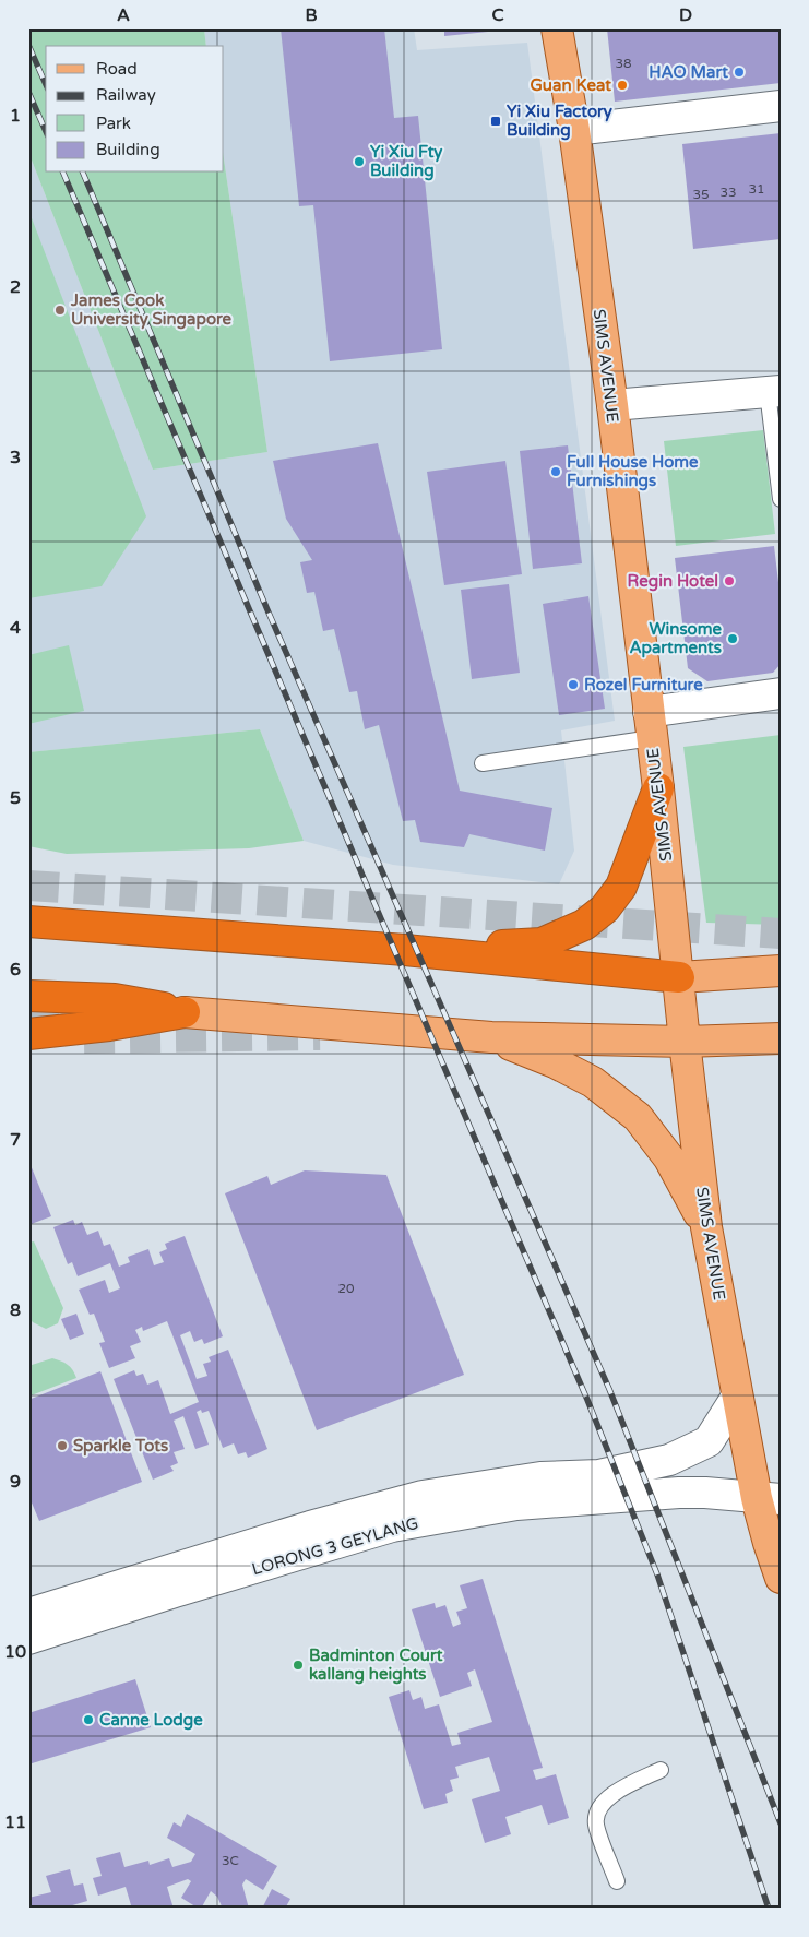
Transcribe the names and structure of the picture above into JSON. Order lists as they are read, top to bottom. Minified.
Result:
{"streets":{"main road":["SIMS AVENUE"],"street":["LORONG 3 GEYLANG"]},"crossings":[["SIMS AVENUE","LORONG 3 GEYLANG"]],"places":{"other":["HAO Mart","Guan Keat","Yi Xiu Fty Building","James Cook University Singapore","Full House Home Furnishings","Regin Hotel","Winsome Apartments","Rozel Furniture","Sparkle Tots","Badminton Court kallang heights","Canne Lodge"],"transit":["Yi Xiu Factory Building"]},"house_numbers":["38","31","33","35","20","3C"],"legend":["Road","Railway","Park","Building"],"grid":{"columns":["A","B","C","D"],"rows":["1","2","3","4","5","6","7","8","9","10","11"]}}
